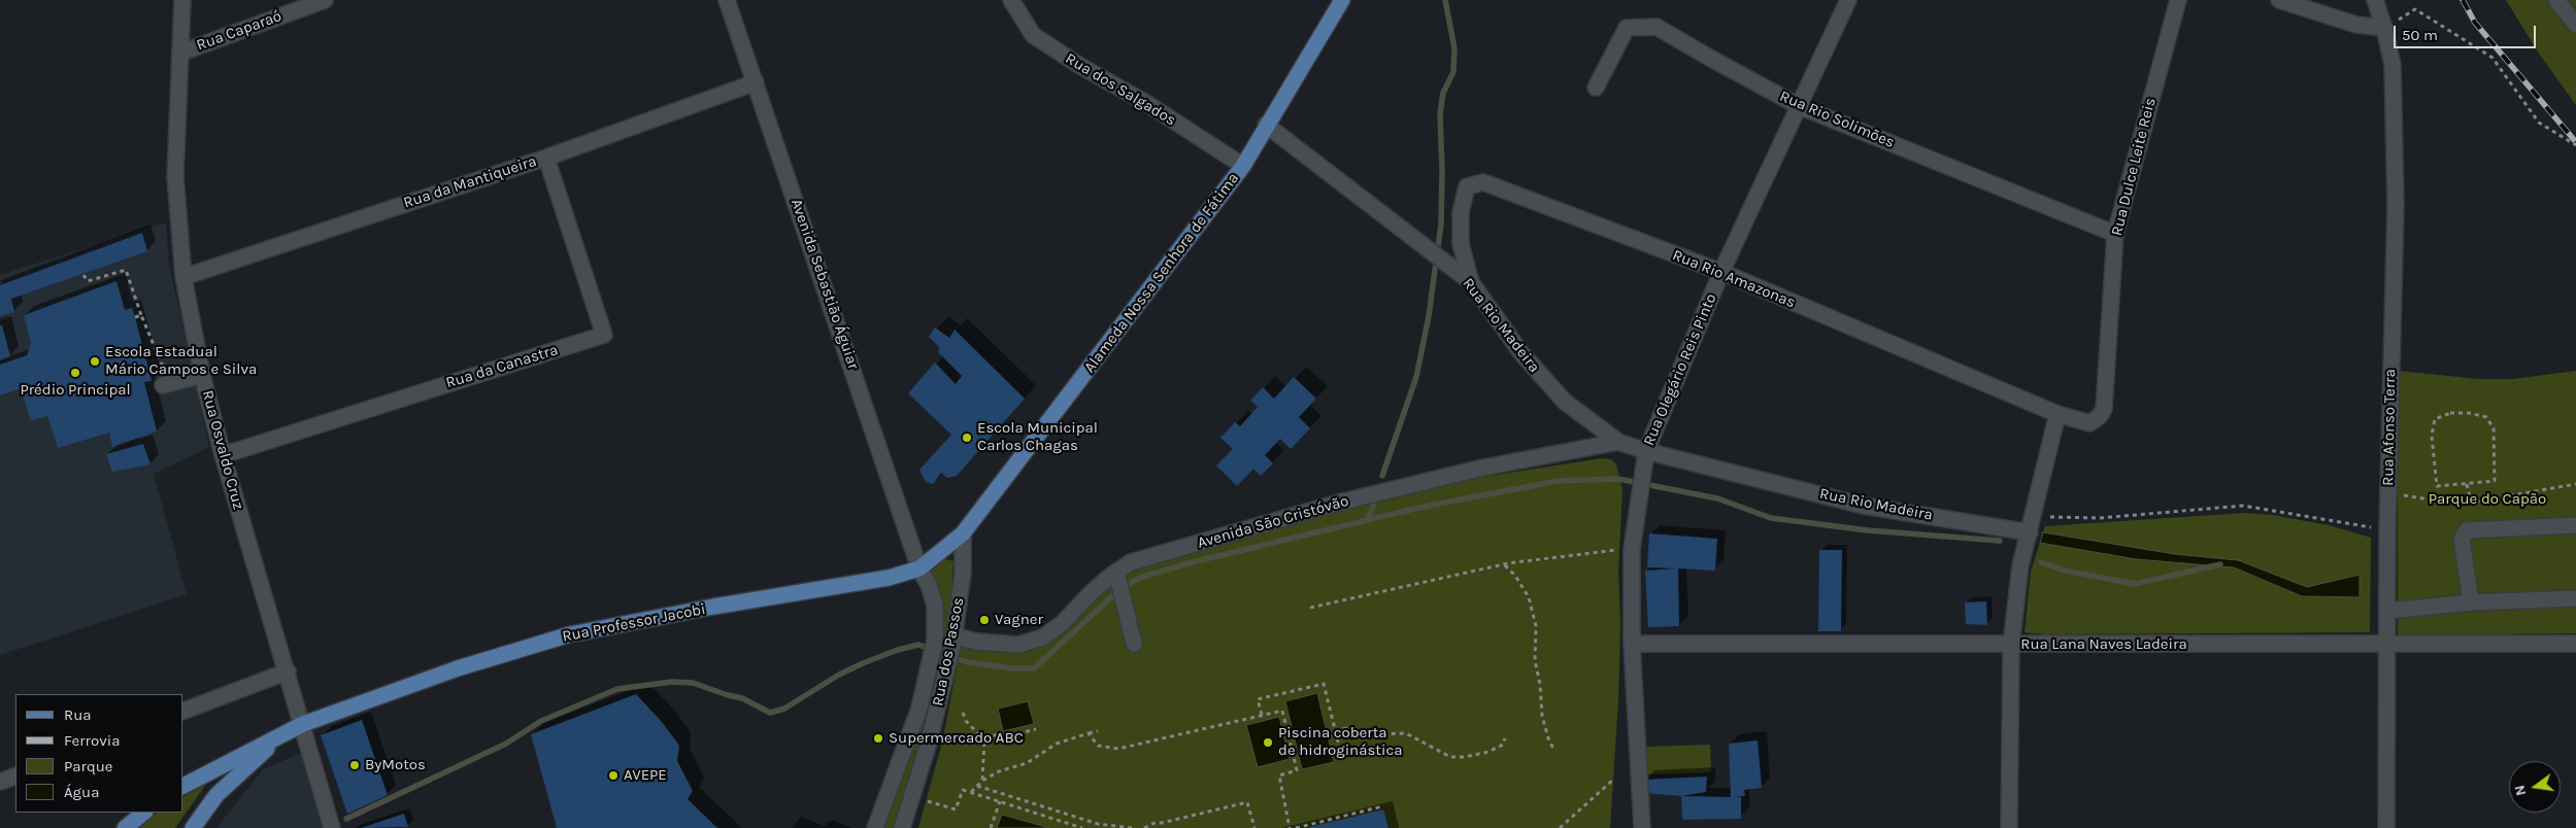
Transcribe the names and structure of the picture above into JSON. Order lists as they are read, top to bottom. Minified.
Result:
{"streets":{"main road":["Alameda Nossa Senhora de Fátima","Rua Professor Jacobi"],"street":["Rua Caparaó","Rua dos Salgados","Rua Rio Solimões","Rua Dulce Leite Reis","Rua da Mantiqueira","Rua Rio Amazonas","Avenida Sebastião Águiar","Rua Rio Madeira","Rua da Canastra","Rua Olegário Reis Pinto","Rua Afonso Terra","Rua Osvaldo Cruz","Avenida São Cristóvão","Rua Lana Naves Ladeira","Rua dos Passos"]},"crossings":[["Rua Caparaó","Rua Osvaldo Cruz"],["Rua dos Salgados","Alameda Nossa Senhora de Fátima"],["Rua Rio Solimões","Rua Dulce Leite Reis"],["Rua Rio Solimões","Rua Olegário Reis Pinto"],["Rua Dulce Leite Reis","Rua Rio Amazonas"],["Rua da Mantiqueira","Avenida Sebastião Águiar"],["Rua da Mantiqueira","Rua da Canastra"],["Rua da Mantiqueira","Rua Osvaldo Cruz"],["Alameda Nossa Senhora de Fátima","Rua Rio Madeira"],["Alameda Nossa Senhora de Fátima","Rua Professor Jacobi"],["Alameda Nossa Senhora de Fátima","Rua dos Passos"],["Rua Rio Amazonas","Rua Rio Madeira"],["Rua Rio Amazonas","Rua Olegário Reis Pinto"],["Avenida Sebastião Águiar","Rua Professor Jacobi"],["Avenida Sebastião Águiar","Rua dos Passos"],["Rua Rio Madeira","Rua Olegário Reis Pinto"],["Rua Rio Madeira","Avenida São Cristóvão"],["Rua da Canastra","Rua Osvaldo Cruz"],["Rua Olegário Reis Pinto","Rua Lana Naves Ladeira"],["Rua Afonso Terra","Rua Lana Naves Ladeira"],["Rua Osvaldo Cruz","Rua Professor Jacobi"],["Avenida São Cristóvão","Rua dos Passos"],["Rua Professor Jacobi","Rua dos Passos"]],"parks":["Parque do Capão"],"places":["Escola Estadual Mário Campos e Silva","Prédio Principal","Escola Municipal Carlos Chagas","Vagner","Supermercado ABC","Piscina coberta de hidroginástica","ByMotos","AVEPE"],"legend":["Rua","Ferrovia","Parque","Água"],"scale_bar":"50 m","north":"left"}
